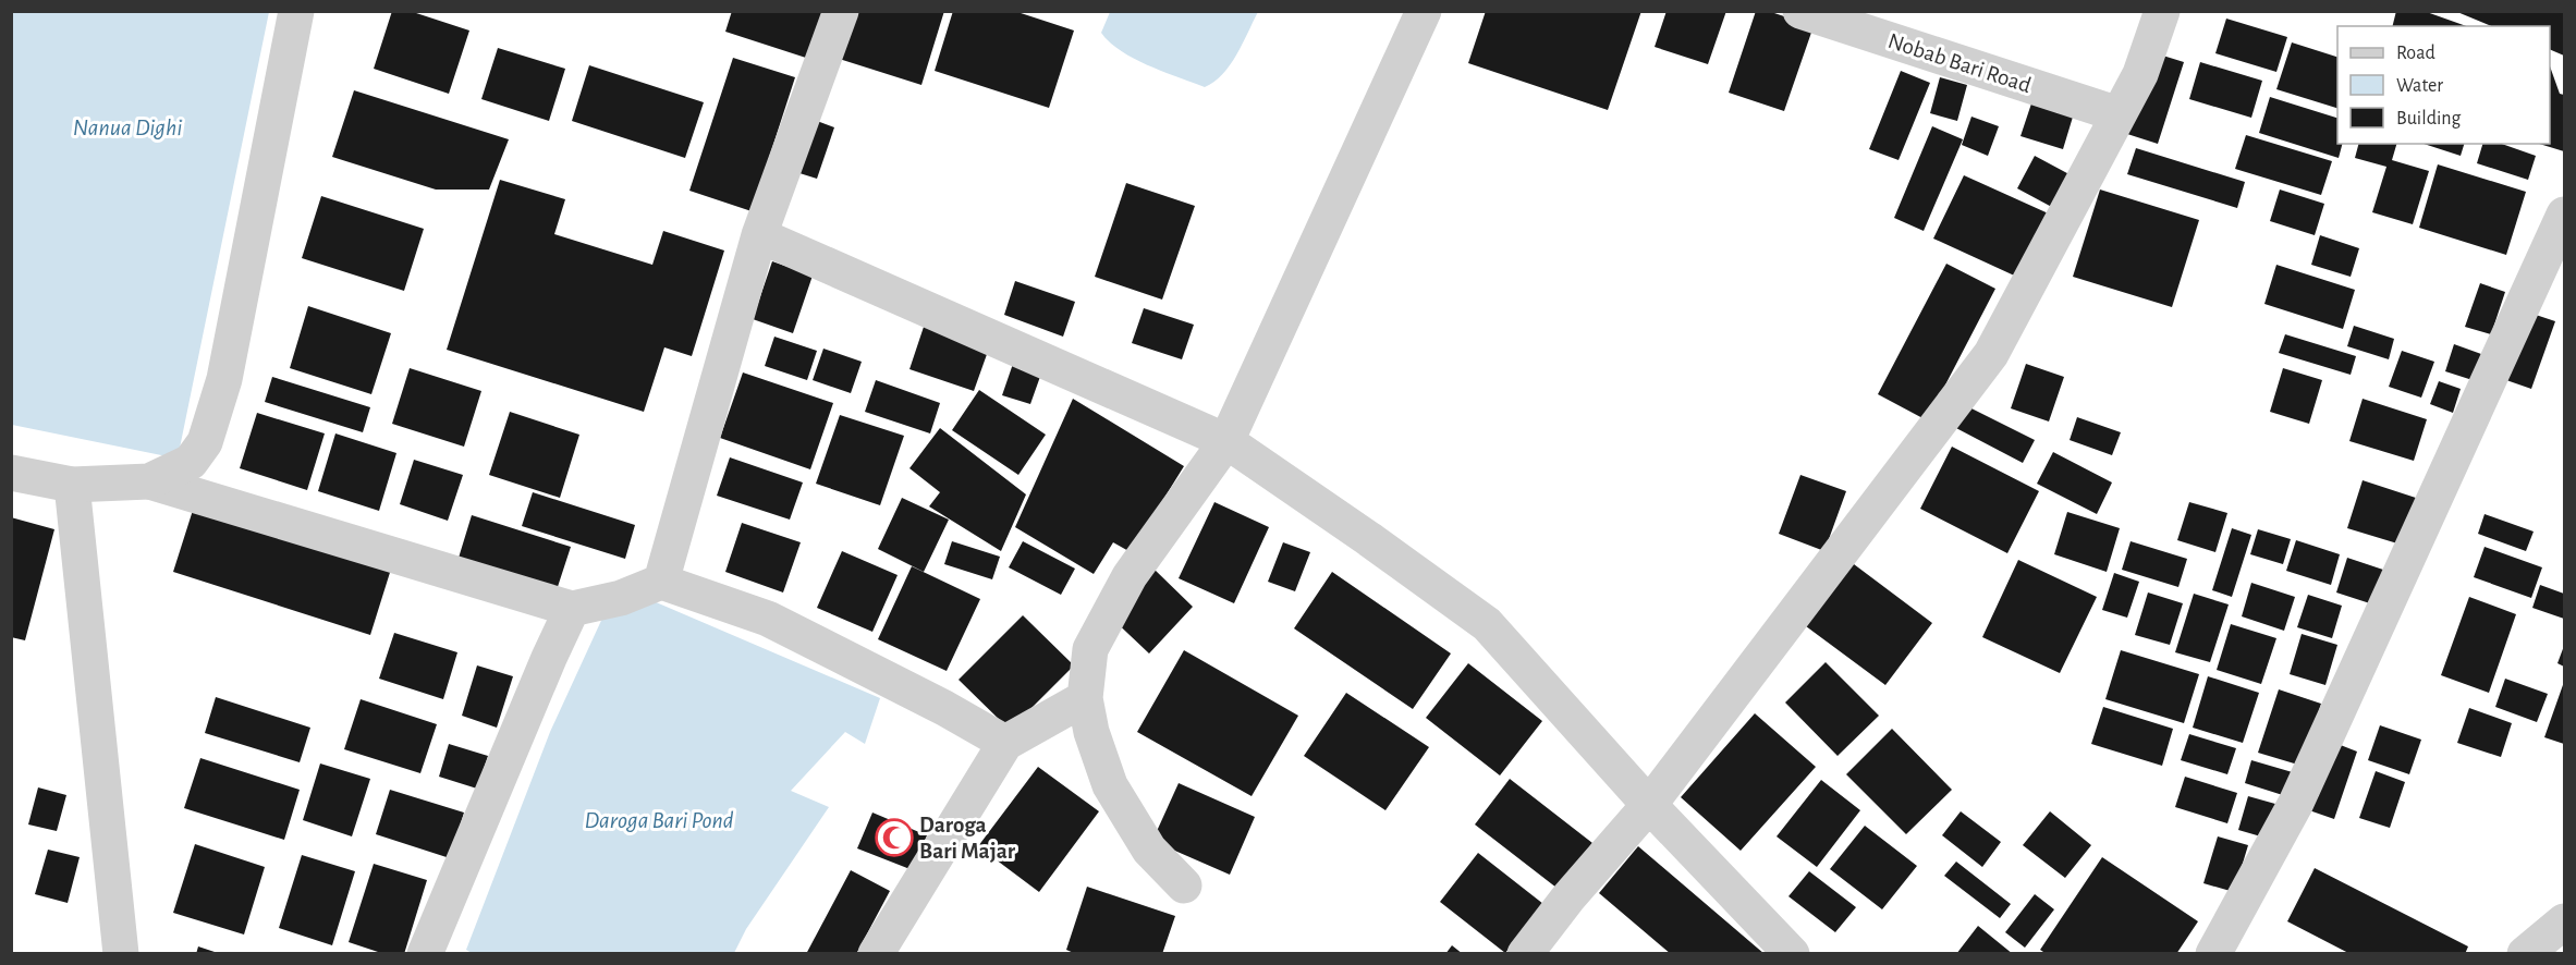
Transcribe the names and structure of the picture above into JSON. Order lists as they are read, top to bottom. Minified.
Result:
{"streets":{"street":["Nobab Bari Road"]},"water":["Nanua Dighi","Daroga Bari Pond"],"places":{"mosque":["Daroga Bari Majar"]},"legend":["Road","Water","Building"]}
